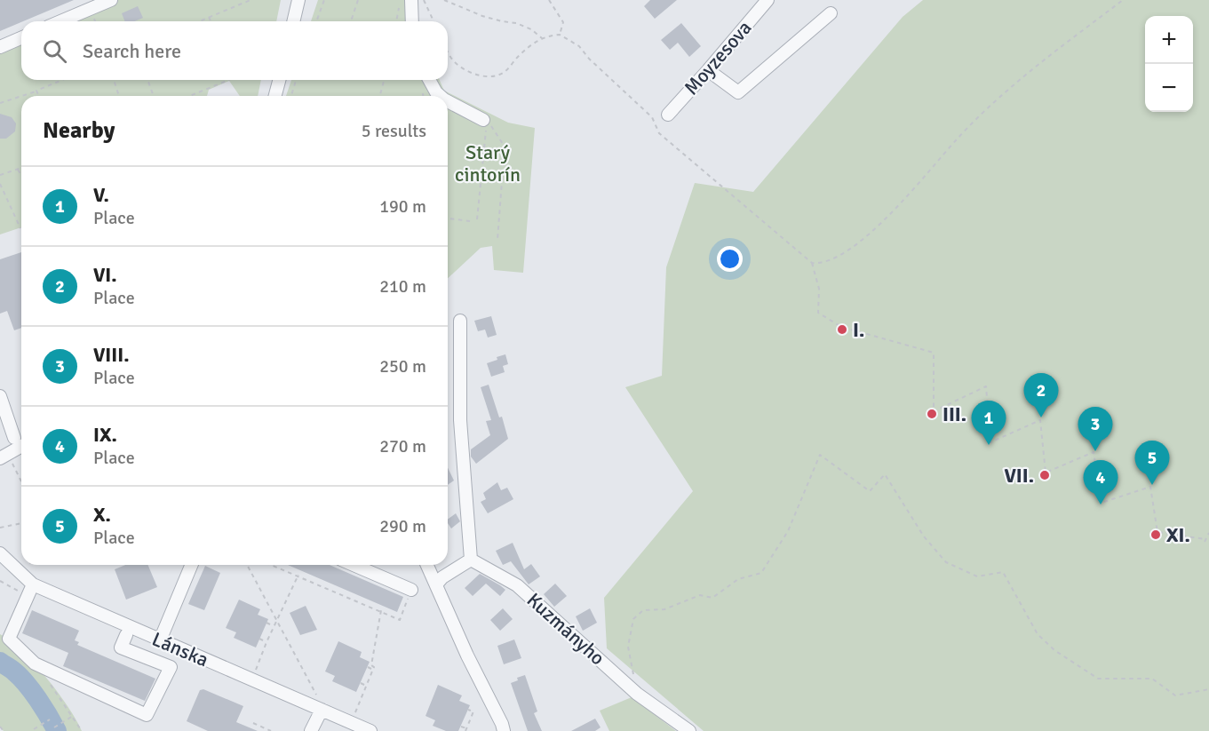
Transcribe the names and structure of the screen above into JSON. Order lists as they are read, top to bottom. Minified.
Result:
{"streets":{"street":["Moyzesova","Kuzmányho","Lánska"]},"parks":["Starý cintorín"],"places":["I.","III.","VII.","XI."],"page":{"map_buttons":["+","−"],"search":"Search here","heading":["Nearby","5 results"],"list":[{"mark":"1","name":"V.","note":"Place","value":"190 m"},{"mark":"2","name":"VI.","note":"Place","value":"210 m"},{"mark":"3","name":"VIII.","note":"Place","value":"250 m"},{"mark":"4","name":"IX.","note":"Place","value":"270 m"},{"mark":"5","name":"X.","note":"Place","value":"290 m"}],"pins":["2","1","3","5","4"]}}
